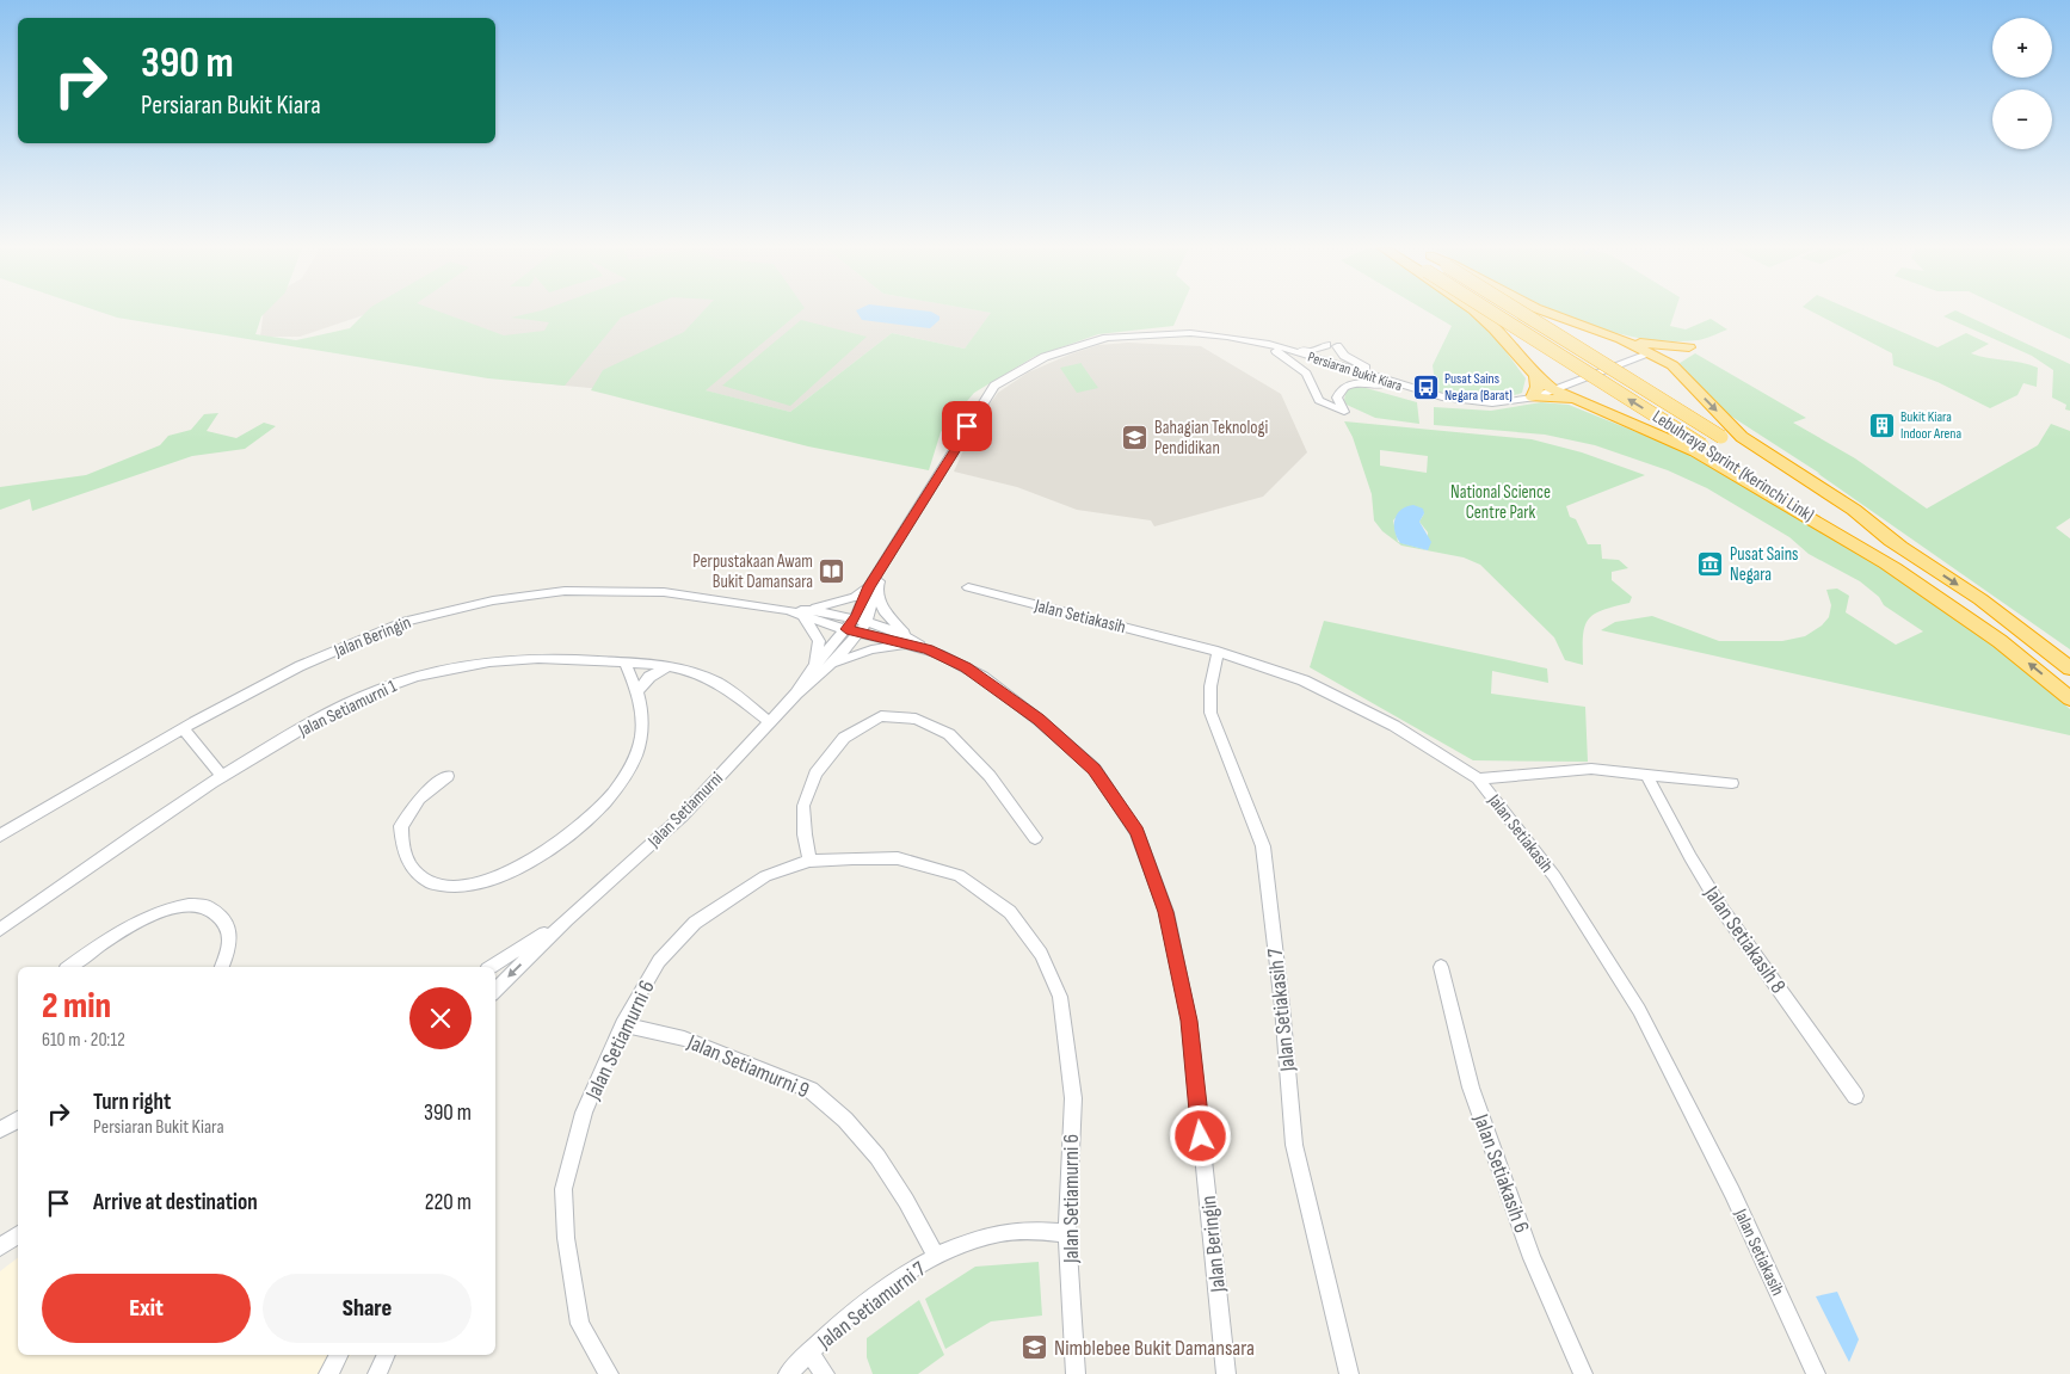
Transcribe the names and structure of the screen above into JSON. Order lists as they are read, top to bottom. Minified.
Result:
{"streets":{"highway":["Lebuhraya Sprint (Kerinchi Link)"],"street":["Persiaran Bukit Kiara","Jalan Setiakasih","Jalan Beringin","Jalan Setiamurni 1","Jalan Setiamurni","Jalan Setiakasih 8","Jalan Setiakasih 7","Jalan Setiamurni 6","Jalan Setiamurni 9","Jalan Setiakasih 6","Jalan Setiamurni 7"]},"crossings":[["Persiaran Bukit Kiara","Jalan Beringin"],["Persiaran Bukit Kiara","Jalan Setiamurni"],["Jalan Setiakasih","Jalan Setiakasih 7"],["Jalan Beringin","Jalan Setiamurni"],["Jalan Setiamurni 1","Jalan Setiamurni"],["Jalan Setiamurni 6","Jalan Setiamurni 9"],["Jalan Setiamurni 6","Jalan Setiamurni 7"],["Jalan Setiamurni 9","Jalan Setiamurni 7"]],"parks":["National Science Centre Park"],"places":{"bus stop":["Pusat Sains Negara (Barat)"],"building":["Bukit Kiara Indoor Arena"],"school or university":["Bahagian Teknologi Pendidikan","Nimblebee Bukit Damansara"],"museum":["Pusat Sains Negara"],"library":["Perpustakaan Awam Bukit Damansara"]},"page":{"map_buttons":["+","−"],"turn":["390 m","Persiaran Bukit Kiara"],"heading":["2 min","610 m · 20:12"],"list":[{"name":"Turn right","note":"Persiaran Bukit Kiara","value":"390 m"},{"name":"Arrive at destination","value":"220 m"}],"buttons":["Exit","Share"]}}
